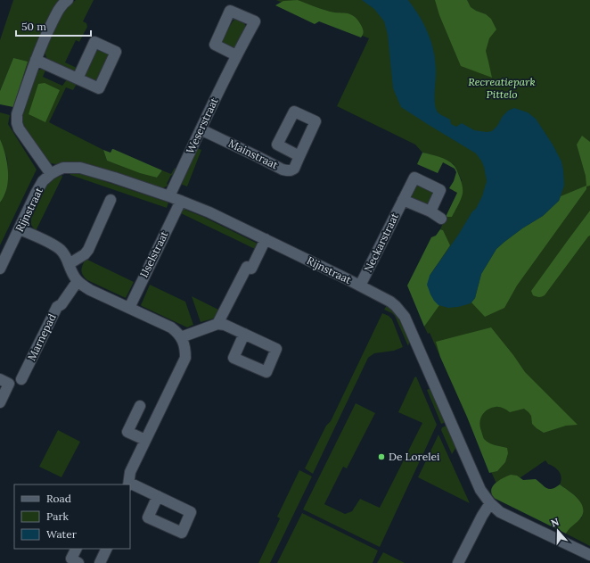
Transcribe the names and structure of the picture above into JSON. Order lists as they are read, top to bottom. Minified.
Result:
{"streets":{"street":["Weserstraat","Mainstraat","Rijnstraat","Neckarstraat","IJselstraat","Marnepad"]},"crossings":[["Weserstraat","Mainstraat"],["Weserstraat","Rijnstraat"],["Rijnstraat","Neckarstraat"],["Rijnstraat","IJselstraat"]],"parks":["Recreatiepark Pittelo"],"places":["De Lorelei"],"legend":["Road","Park","Water"],"scale_bar":"50 m","north":"top"}
